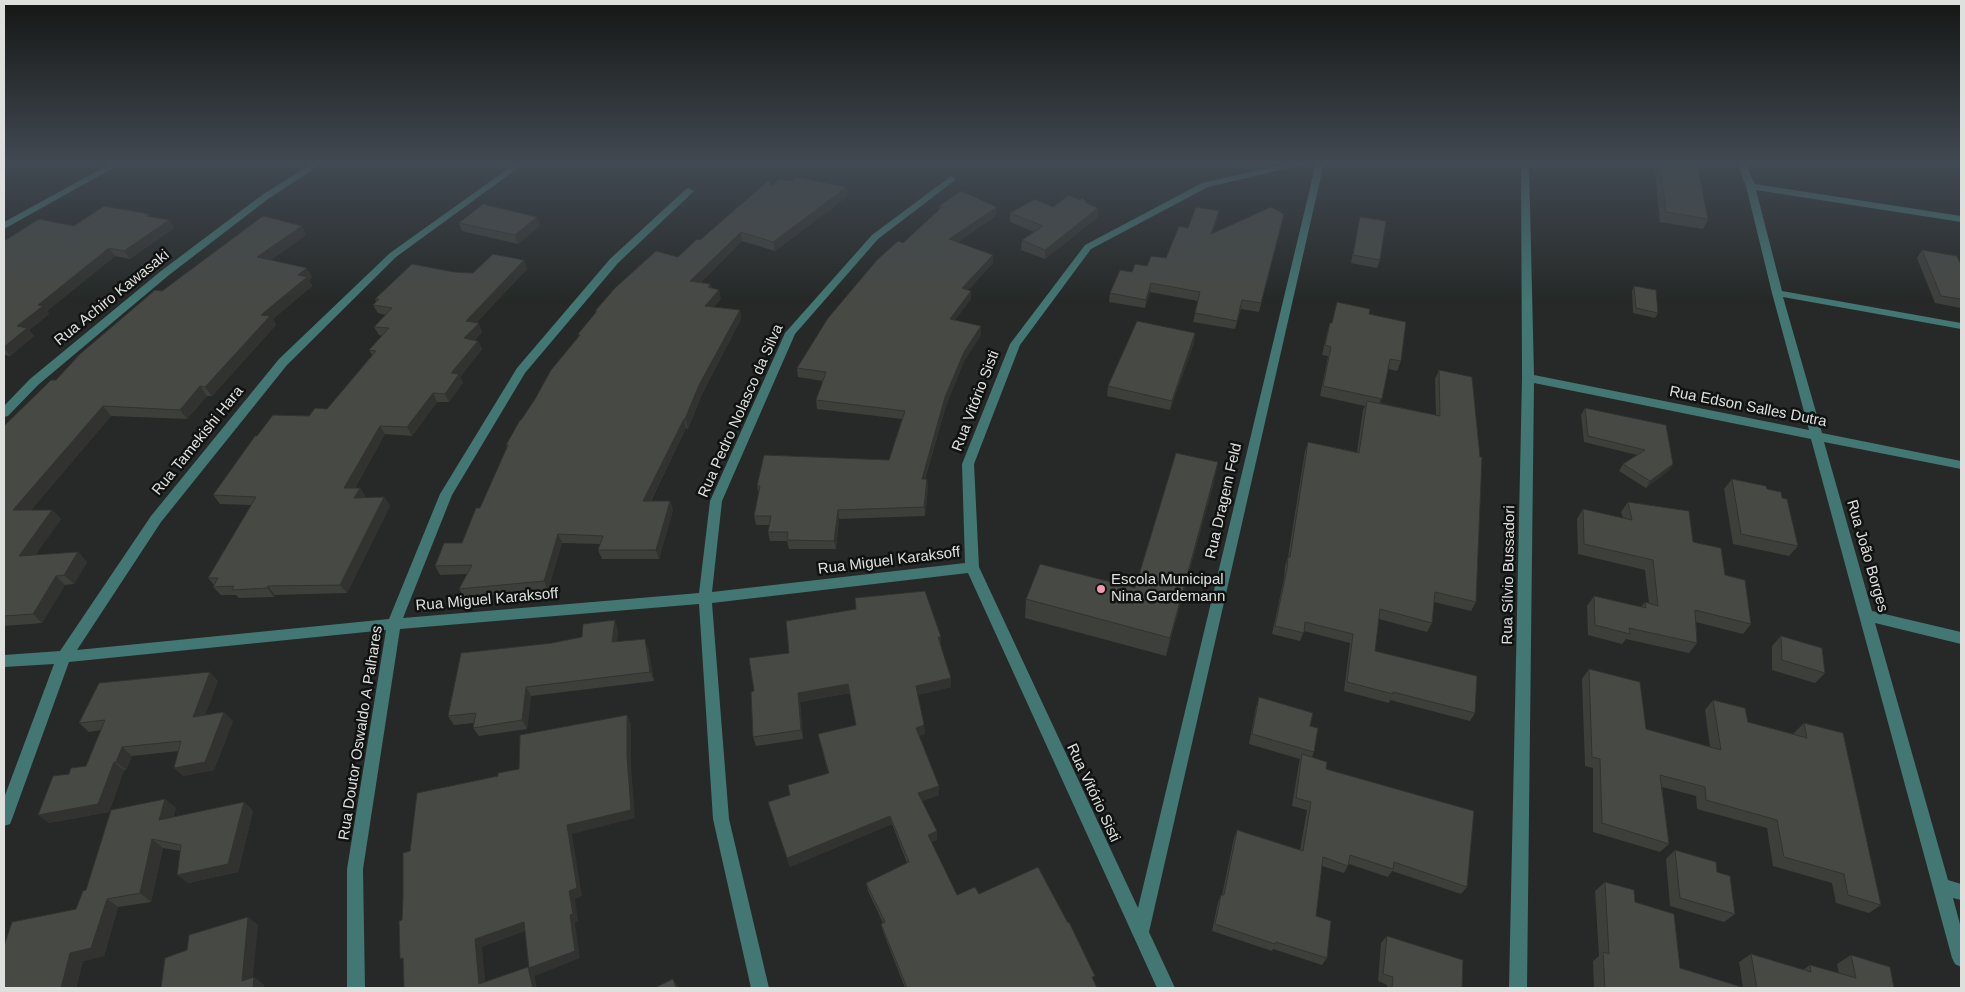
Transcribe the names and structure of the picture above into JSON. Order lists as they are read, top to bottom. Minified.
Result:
{"streets":{"street":["Rua Achiro Kawasaki","Rua Vitório Sisti","Rua Edson Salles Dutra","Rua Pedro Nolasco da Silva","Rua Tamekishi Hara","Rua Dragem Feld","Rua João Borges","Rua Miguel Karaksoff","Rua Sílvio Bussadori","Rua Doutor Oswaldo A Palhares"]},"crossings":[["Rua Vitório Sisti","Rua Dragem Feld"],["Rua Vitório Sisti","Rua Miguel Karaksoff"],["Rua Edson Salles Dutra","Rua João Borges"],["Rua Edson Salles Dutra","Rua Sílvio Bussadori"],["Rua Pedro Nolasco da Silva","Rua Miguel Karaksoff"],["Rua Tamekishi Hara","Rua Miguel Karaksoff"],["Rua Miguel Karaksoff","Rua Doutor Oswaldo A Palhares"]],"places":["Escola Municipal Nina Gardemann"]}
